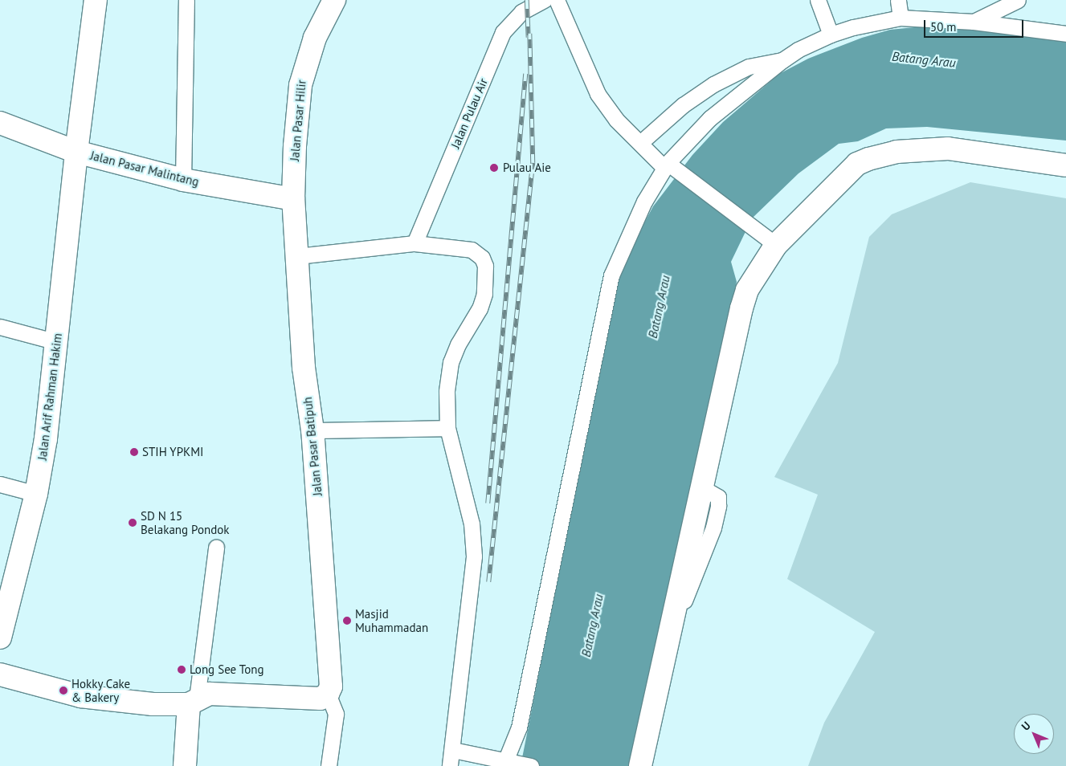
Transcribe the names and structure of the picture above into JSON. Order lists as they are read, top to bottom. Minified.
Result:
{"streets":{"street":["Jalan Pulau Air","Jalan Pasar Hilir","Jalan Pasar Malintang","Jalan Arif Rahman Hakim","Jalan Pasar Batipuh"]},"crossings":[["Jalan Pasar Hilir","Jalan Pasar Malintang"],["Jalan Pasar Hilir","Jalan Pasar Batipuh"],["Jalan Pasar Malintang","Jalan Arif Rahman Hakim"],["Jalan Pasar Malintang","Jalan Pasar Batipuh"]],"water":["Batang Arau"],"places":["Pulau Aie","STIH YPKMI","SD N 15 Belakang Pondok","Masjid Muhammadan","Long See Tong","Hokky Cake & Bakery"],"scale_bar":"50 m","north":"top left"}
